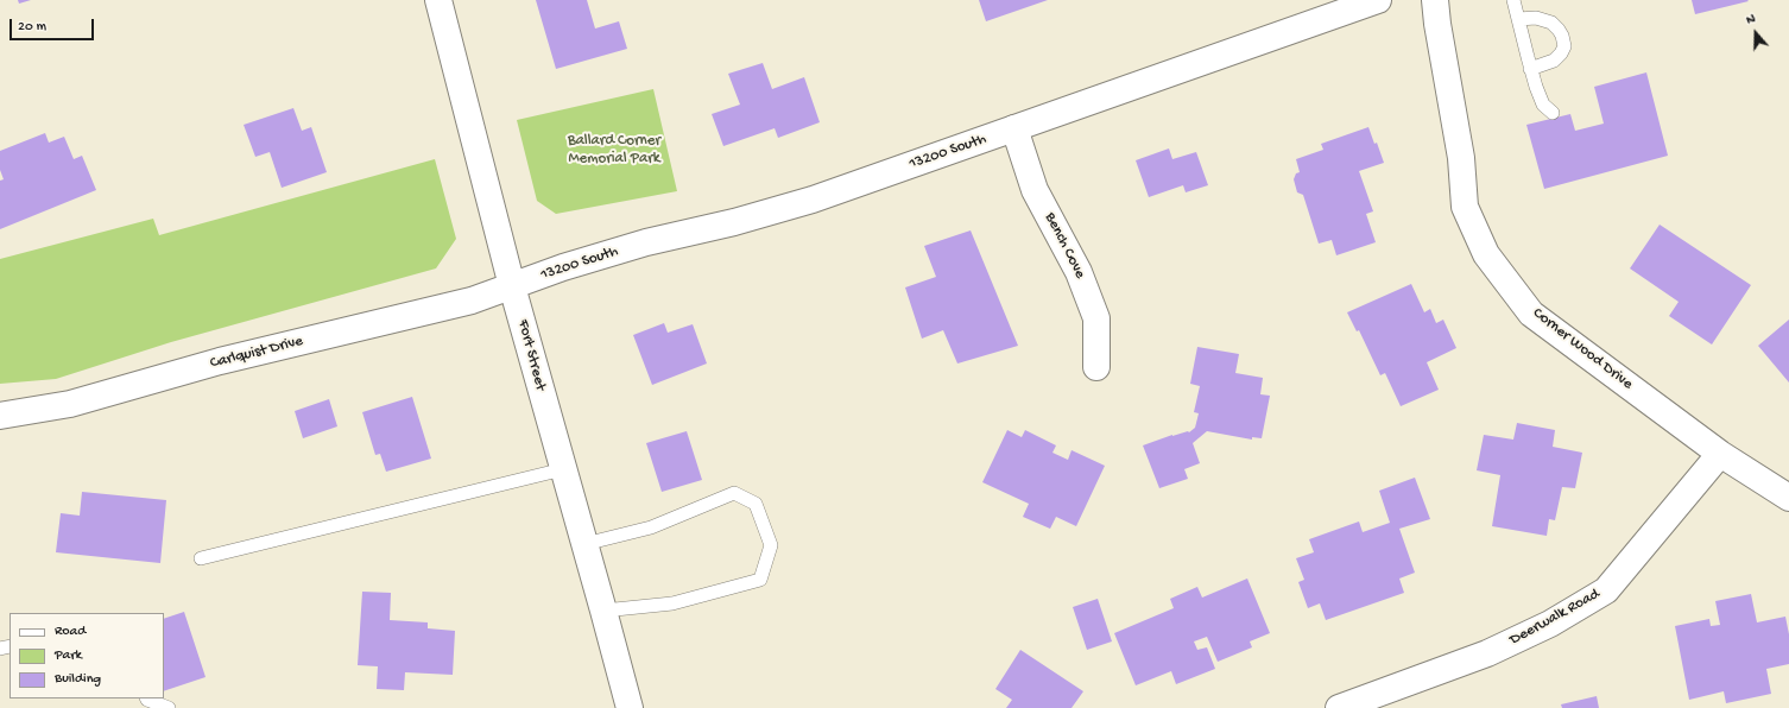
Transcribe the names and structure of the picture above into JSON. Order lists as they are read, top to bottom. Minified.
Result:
{"streets":{"street":["13200 South","Bench Cove","Corner Wood Drive","Carlquist Drive","Fort Street","Deerwalk Road"]},"crossings":[["13200 South","Bench Cove"],["13200 South","Carlquist Drive"],["13200 South","Fort Street"],["Corner Wood Drive","Deerwalk Road"],["Carlquist Drive","Fort Street"]],"parks":["Ballard Corner Memorial Park"],"legend":["Road","Park","Building"],"scale_bar":"20 m","north":"top"}
